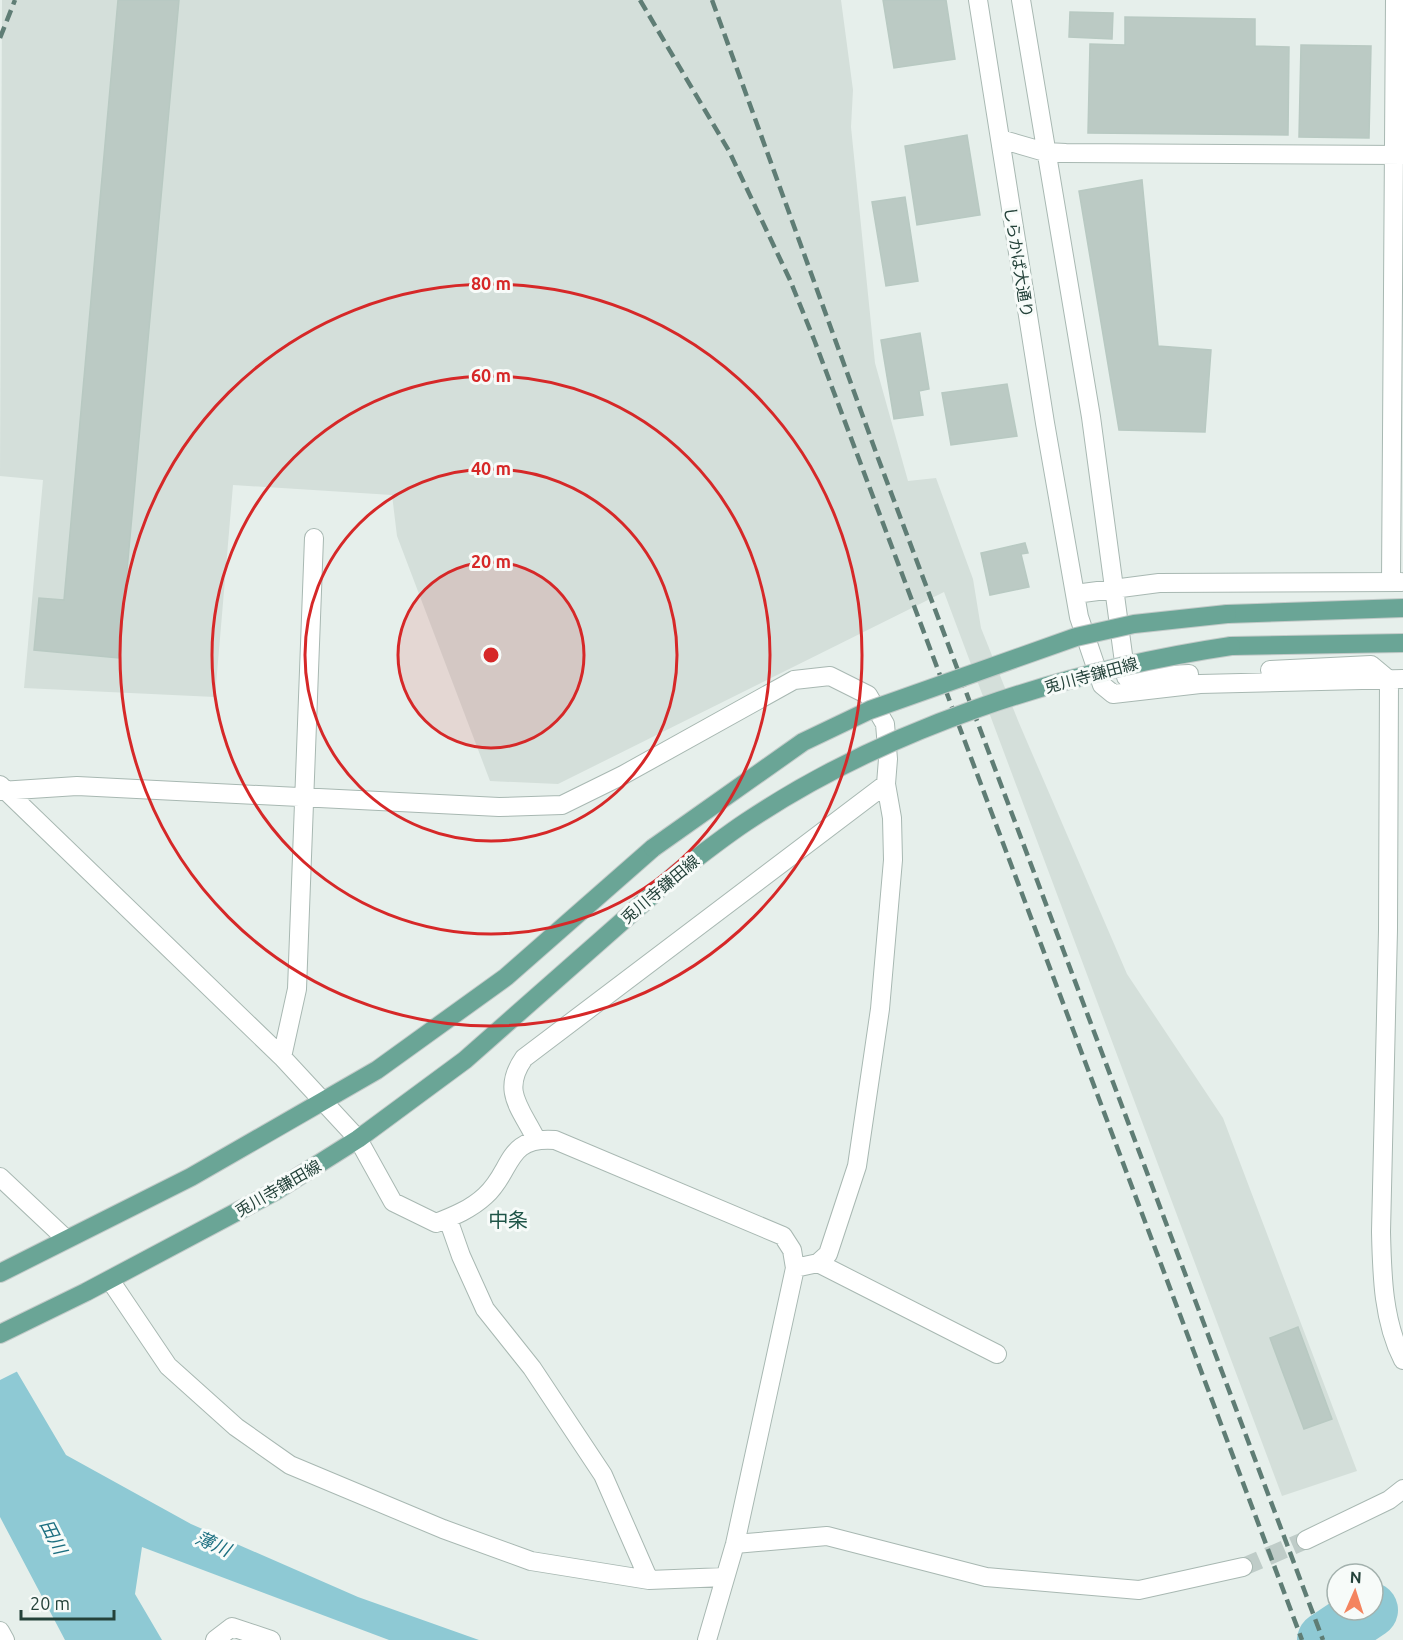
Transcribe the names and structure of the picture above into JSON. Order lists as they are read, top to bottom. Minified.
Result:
{"streets":{"main road":["兎川寺鎌田線"],"street":["しらかば大通り"]},"districts":["中条"],"water":["田川","薄川"],"scale_bar":"20 m","north":"top","rings":["80 m","60 m","40 m","20 m"]}
